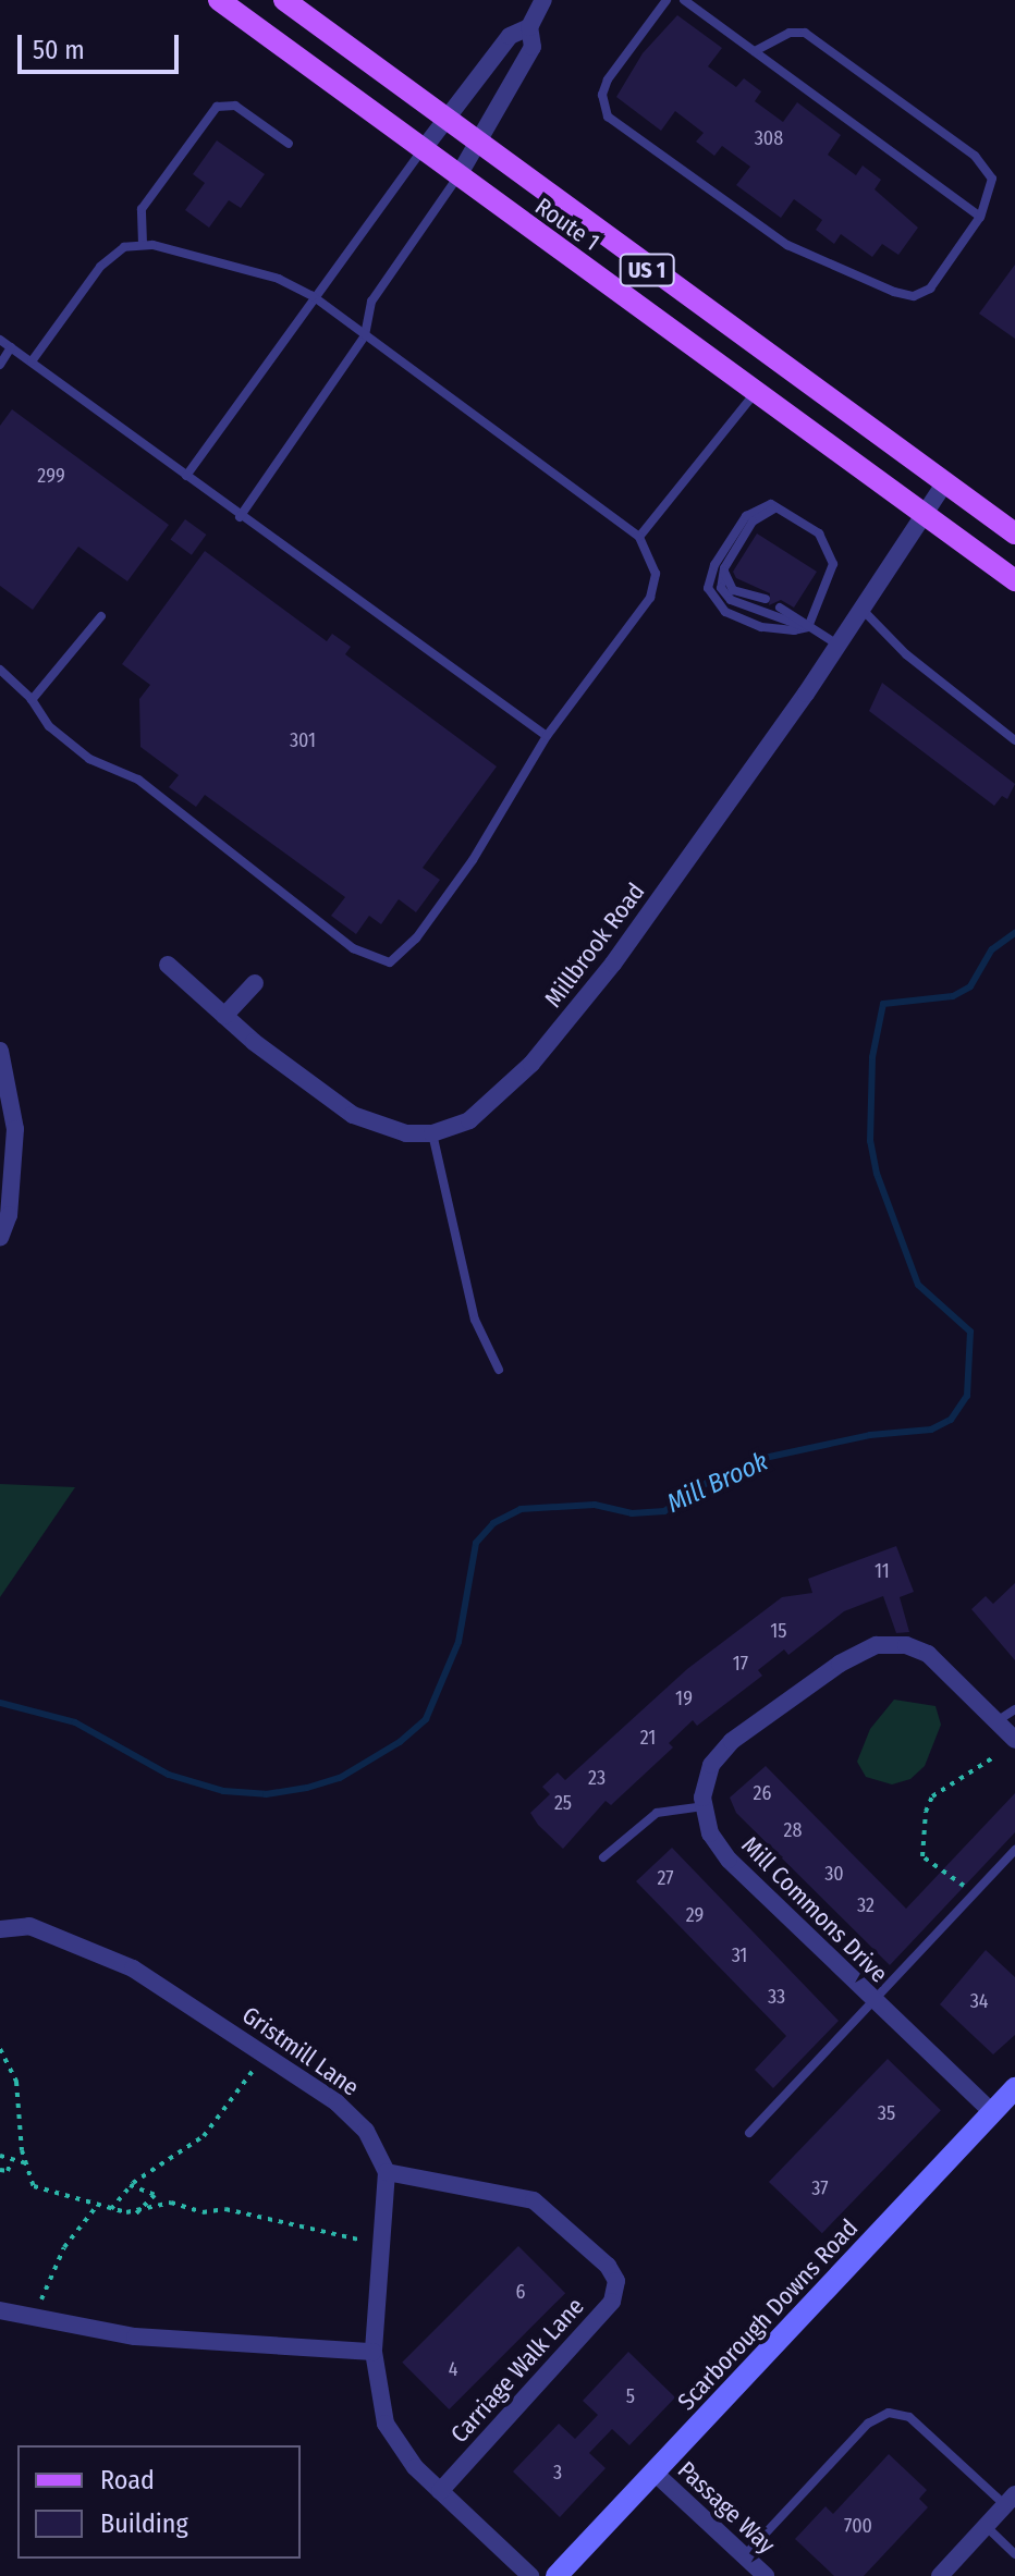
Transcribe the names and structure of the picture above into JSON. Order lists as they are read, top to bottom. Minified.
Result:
{"streets":{"main road":["Route 1","US 1"],"street":["Millbrook Road","Mill Commons Drive","Gristmill Lane","Scarborough Downs Road","Carriage Walk Lane","Passage Way"]},"crossings":[["Route 1","Millbrook Road"],["Mill Commons Drive","Scarborough Downs Road"],["Gristmill Lane","Carriage Walk Lane"],["Scarborough Downs Road","Passage Way"]],"water":["Mill Brook"],"house_numbers":["308","299","301","11","15","17","19","21","23","26","25","28","30","27","32","29","31","33","34","35","37","6","4","5","3","700"],"legend":["Road","Building"],"scale_bar":"50 m"}
